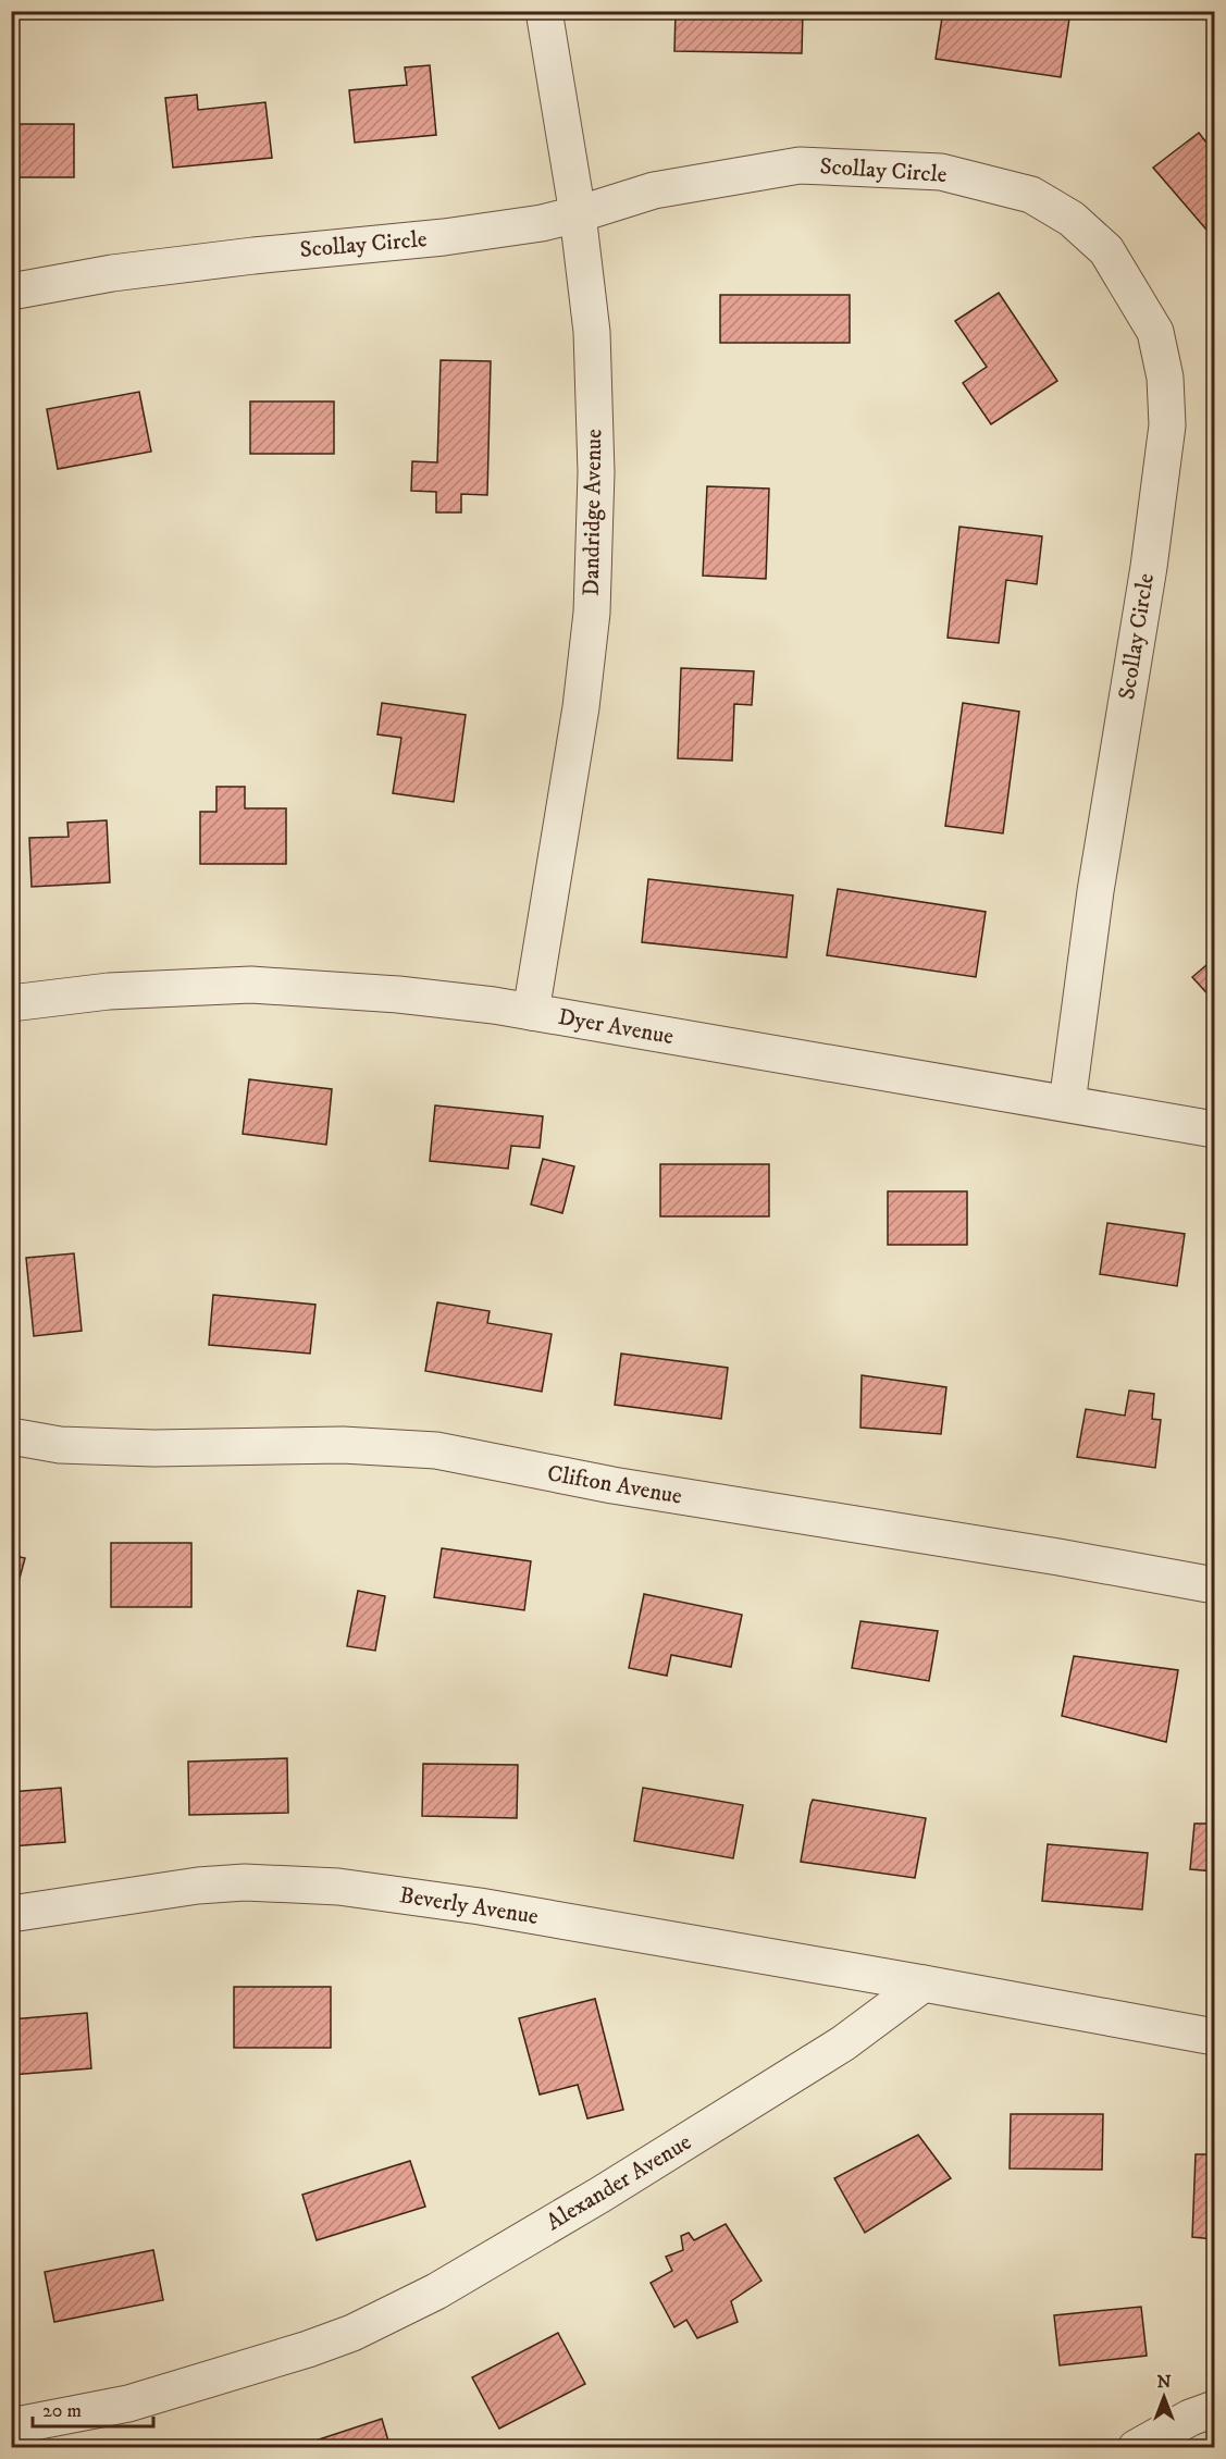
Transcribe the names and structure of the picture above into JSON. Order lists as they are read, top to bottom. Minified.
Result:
{"streets":{"street":["Scollay Circle","Dandridge Avenue","Dyer Avenue","Clifton Avenue","Beverly Avenue","Alexander Avenue"]},"crossings":[["Scollay Circle","Dandridge Avenue"],["Scollay Circle","Dyer Avenue"],["Dandridge Avenue","Dyer Avenue"],["Beverly Avenue","Alexander Avenue"]],"scale_bar":"20 m","north":"top"}
